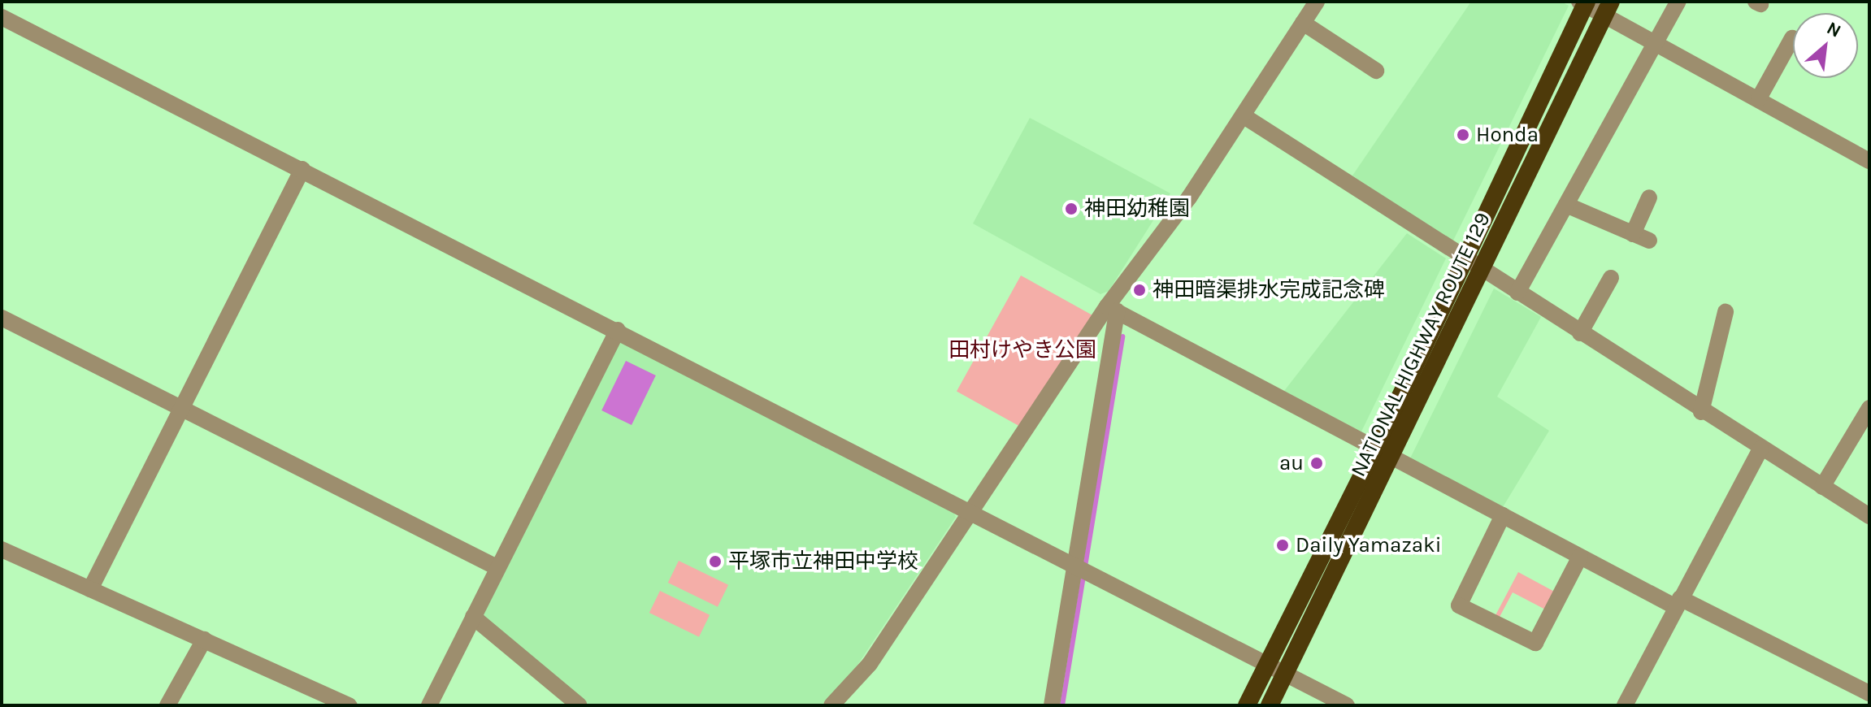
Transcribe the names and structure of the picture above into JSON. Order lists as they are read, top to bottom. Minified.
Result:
{"streets":{"highway":["NATIONAL HIGHWAY ROUTE 129"]},"parks":["田村けやき公園"],"places":["Honda","神田幼稚園","神田暗渠排水完成記念碑","au","Daily Yamazaki","平塚市立神田中学校"],"north":"top right"}
